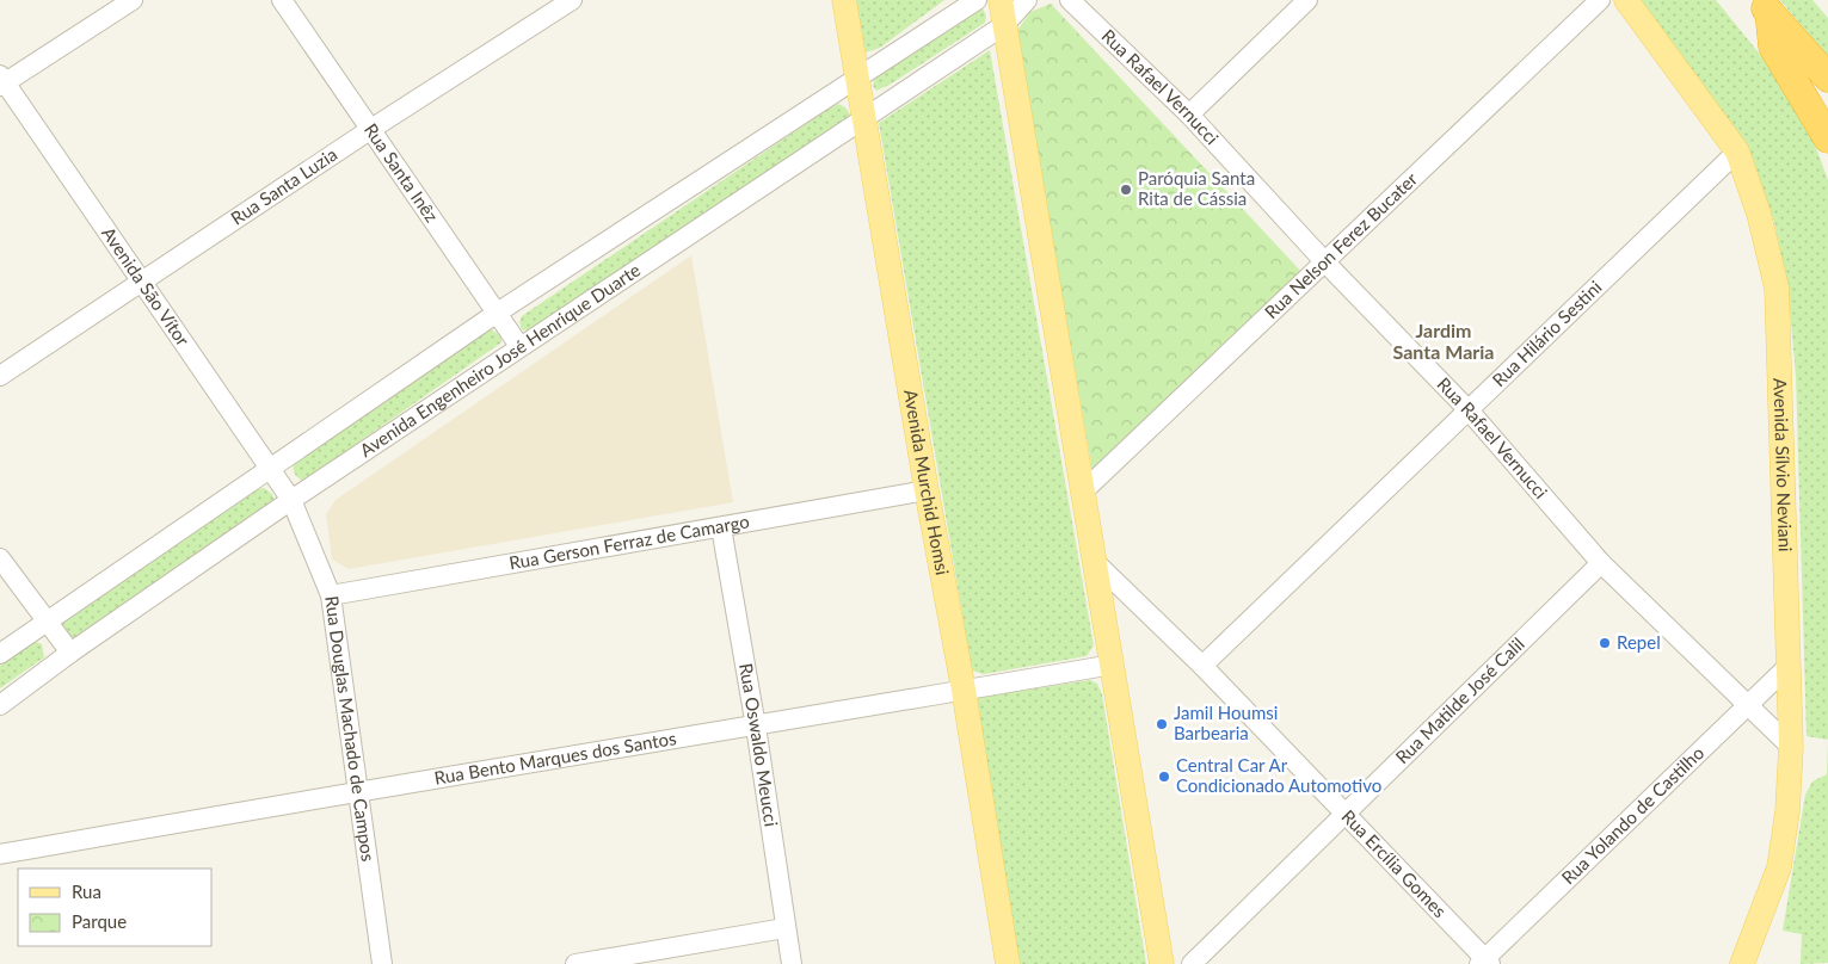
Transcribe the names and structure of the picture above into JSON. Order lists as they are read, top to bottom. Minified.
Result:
{"streets":{"main road":["Avenida Sílvio Neviani","Avenida Murchid Homsi"],"street":["Rua Rafael Vernucci","Rua Santa Inêz","Rua Santa Luzia","Rua Nelson Ferez Bucater","Avenida São Vítor","Rua Hilário Sestini","Avenida Engenheiro José Henrique Duarte","Rua Gerson Ferraz de Camargo","Rua Matilde José Calil","Rua Douglas Machado de Campos","Rua Oswaldo Meucci","Rua Bento Marques dos Santos","Rua Yolando de Castilho","Rua Ercília Gomes"]},"crossings":[["Rua Rafael Vernucci","Rua Nelson Ferez Bucater"],["Rua Rafael Vernucci","Rua Hilário Sestini"],["Rua Rafael Vernucci","Avenida Sílvio Neviani"],["Rua Rafael Vernucci","Rua Matilde José Calil"],["Rua Rafael Vernucci","Rua Yolando de Castilho"],["Rua Santa Inêz","Rua Santa Luzia"],["Rua Santa Inêz","Avenida Engenheiro José Henrique Duarte"],["Rua Santa Luzia","Avenida São Vítor"],["Avenida São Vítor","Avenida Engenheiro José Henrique Duarte"],["Avenida São Vítor","Rua Douglas Machado de Campos"],["Rua Hilário Sestini","Avenida Sílvio Neviani"],["Rua Hilário Sestini","Rua Ercília Gomes"],["Avenida Engenheiro José Henrique Duarte","Avenida Murchid Homsi"],["Avenida Engenheiro José Henrique Duarte","Rua Douglas Machado de Campos"],["Avenida Sílvio Neviani","Rua Yolando de Castilho"],["Avenida Murchid Homsi","Rua Gerson Ferraz de Camargo"],["Avenida Murchid Homsi","Rua Bento Marques dos Santos"],["Rua Gerson Ferraz de Camargo","Rua Douglas Machado de Campos"],["Rua Gerson Ferraz de Camargo","Rua Oswaldo Meucci"],["Rua Matilde José Calil","Rua Ercília Gomes"],["Rua Douglas Machado de Campos","Rua Bento Marques dos Santos"],["Rua Oswaldo Meucci","Rua Bento Marques dos Santos"],["Rua Yolando de Castilho","Rua Ercília Gomes"]],"districts":["Jardim Santa Maria"],"places":["Paróquia Santa Rita de Cássia","Repel","Jamil Houmsi Barbearia","Central Car Ar Condicionado Automotivo"],"legend":["Rua","Parque"]}
